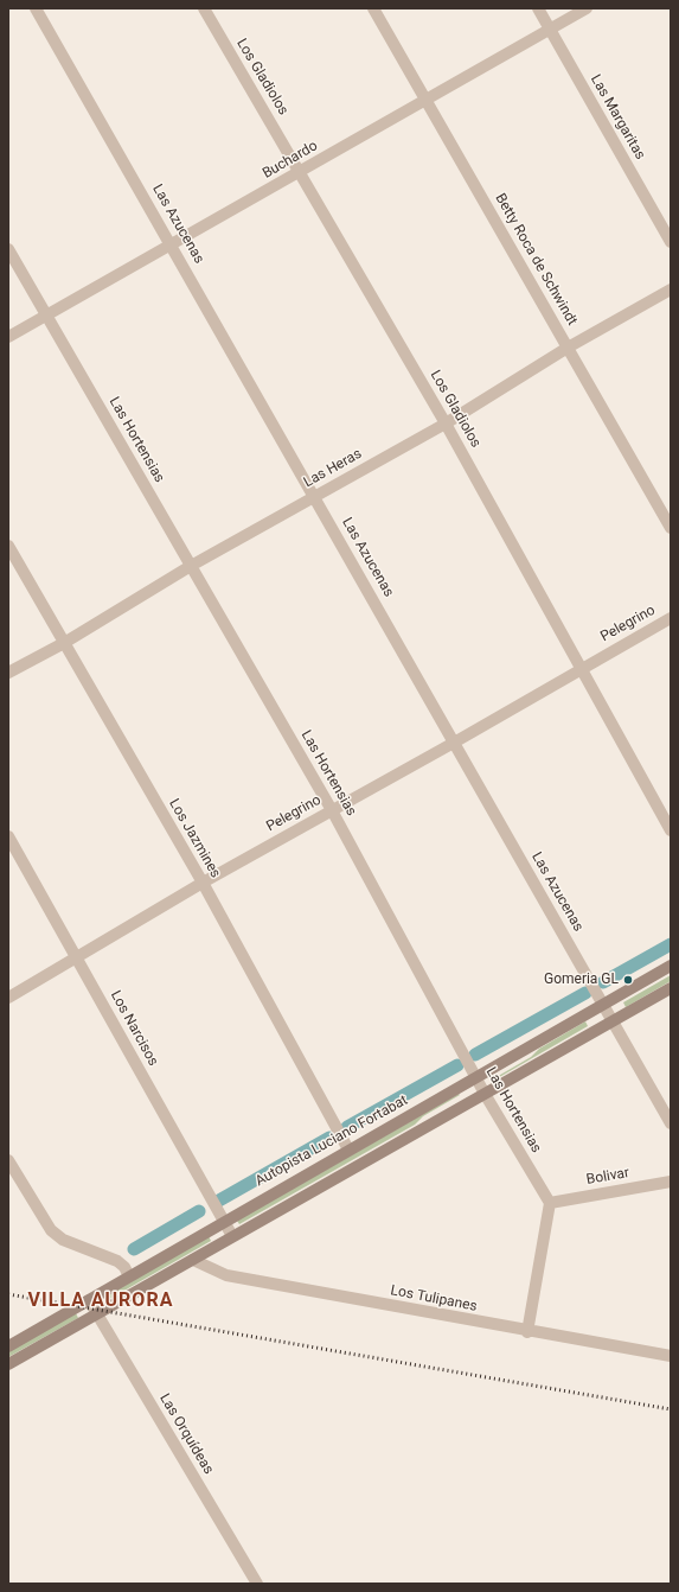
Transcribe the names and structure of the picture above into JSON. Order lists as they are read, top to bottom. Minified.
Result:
{"streets":{"main road":["Autopista Luciano Fortabat"],"street":["Los Gladiolos","Las Margaritas","Buchardo","Las Azucenas","Betty Roca de Schwindt","Las Hortensias","Las Heras","Pelegrino","Los Jazmines","Los Narcisos","Bolivar","Los Tulipanes","Las Orquídeas"]},"crossings":[["Los Gladiolos","Buchardo"],["Los Gladiolos","Las Heras"],["Los Gladiolos","Pelegrino"],["Las Margaritas","Buchardo"],["Buchardo","Las Azucenas"],["Buchardo","Betty Roca de Schwindt"],["Buchardo","Las Hortensias"],["Las Azucenas","Las Heras"],["Las Azucenas","Pelegrino"],["Las Azucenas","Autopista Luciano Fortabat"],["Betty Roca de Schwindt","Las Heras"],["Las Hortensias","Las Heras"],["Las Hortensias","Pelegrino"],["Las Hortensias","Autopista Luciano Fortabat"],["Las Hortensias","Bolivar"],["Las Heras","Los Jazmines"],["Pelegrino","Los Jazmines"],["Pelegrino","Los Narcisos"],["Los Jazmines","Autopista Luciano Fortabat"],["Los Narcisos","Autopista Luciano Fortabat"],["Autopista Luciano Fortabat","Las Orquídeas"]],"districts":["VILLA AURORA"],"places":["Gomeria GL"]}
